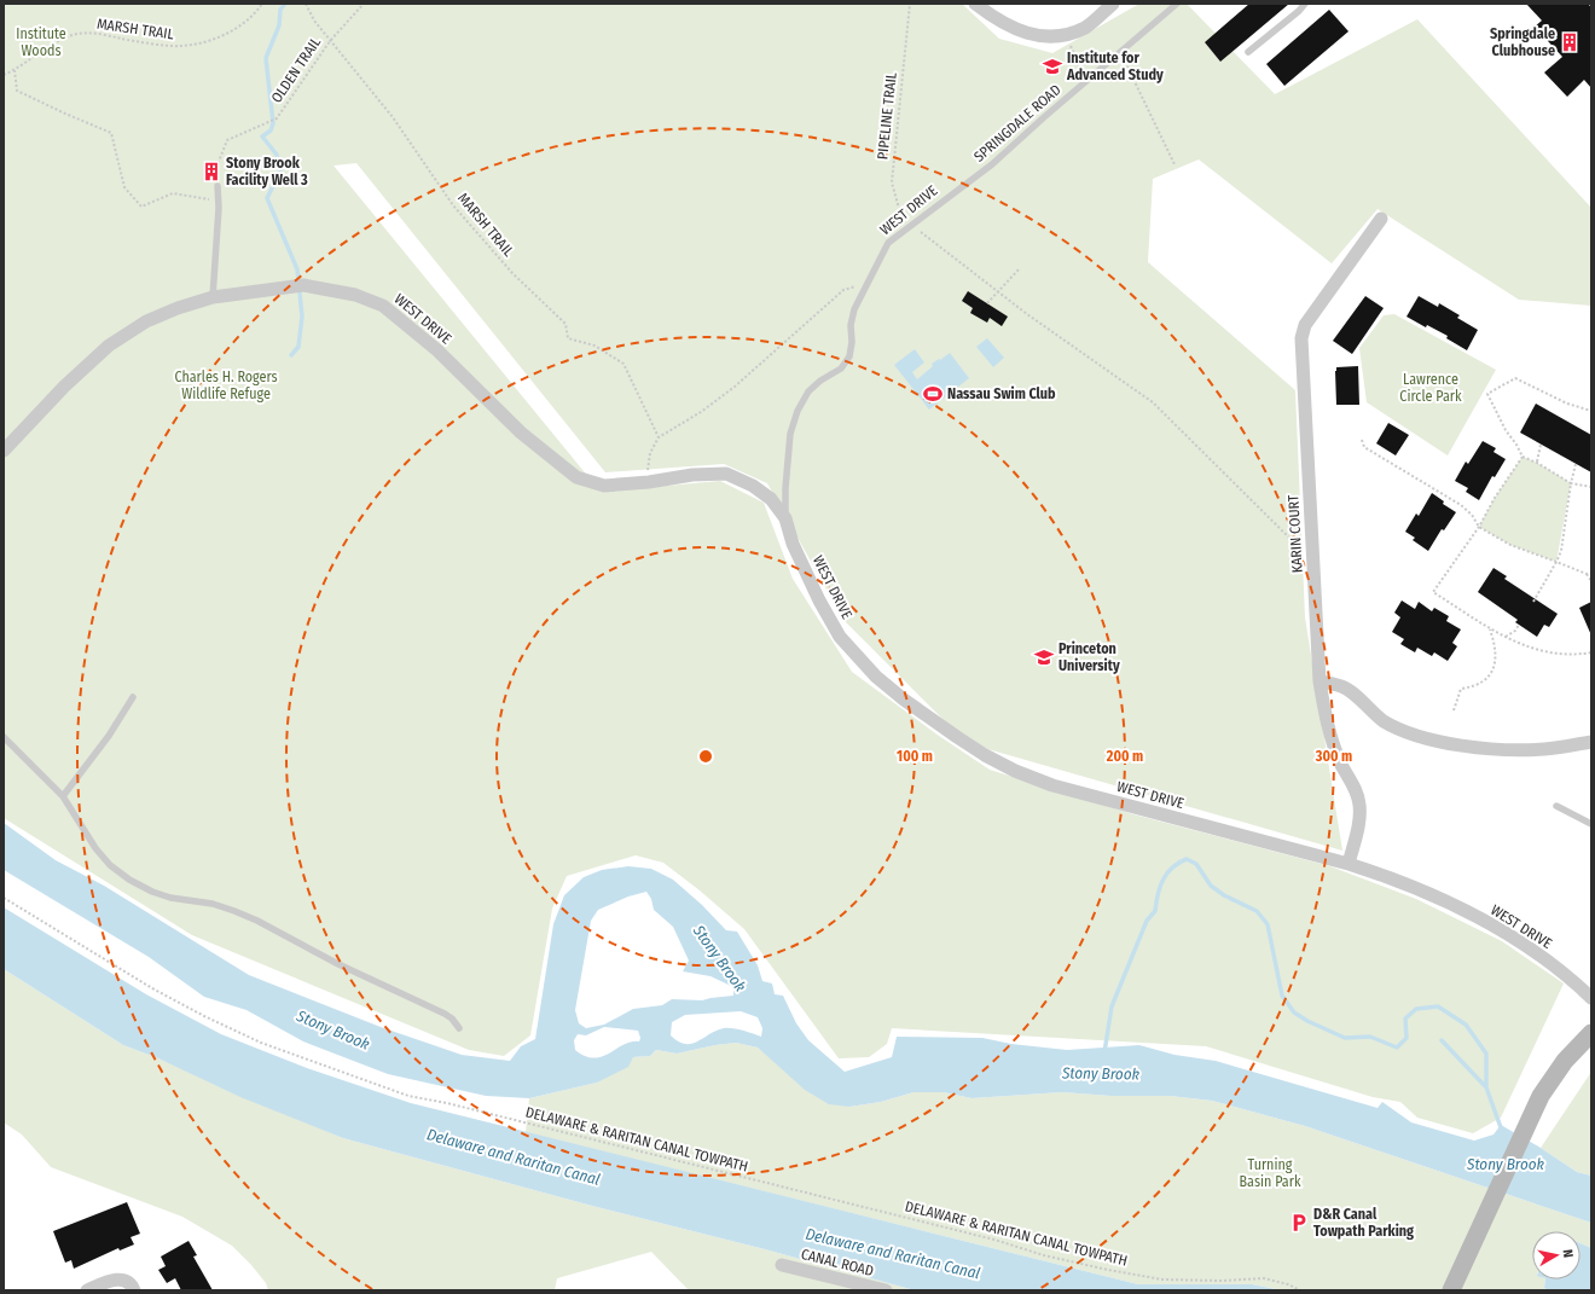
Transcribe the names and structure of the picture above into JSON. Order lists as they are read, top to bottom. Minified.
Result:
{"streets":{"street":["WEST DRIVE","KARIN COURT","CANAL ROAD"],"lane":["SPRINGDALE ROAD"],"path":["MARSH TRAIL","OLDEN TRAIL","PIPELINE TRAIL","DELAWARE & RARITAN CANAL TOWPATH"]},"crossings":[["MARSH TRAIL","OLDEN TRAIL"],["PIPELINE TRAIL","WEST DRIVE"],["PIPELINE TRAIL","KARIN COURT"],["SPRINGDALE ROAD","WEST DRIVE"],["WEST DRIVE","KARIN COURT"]],"water":["Stony Brook","Delaware and Raritan Canal"],"parks":["Institute Woods","Charles H. Rogers Wildlife Refuge","Lawrence Circle Park","Turning Basin Park"],"places":{"building":["Springdale Clubhouse","Stony Brook Facility Well 3"],"school or university":["Institute for Advanced Study","Princeton University"],"sports":["Nassau Swim Club"],"parking":["D&R Canal Towpath Parking"]},"north":"right","rings":["100 m","200 m","300 m"]}
